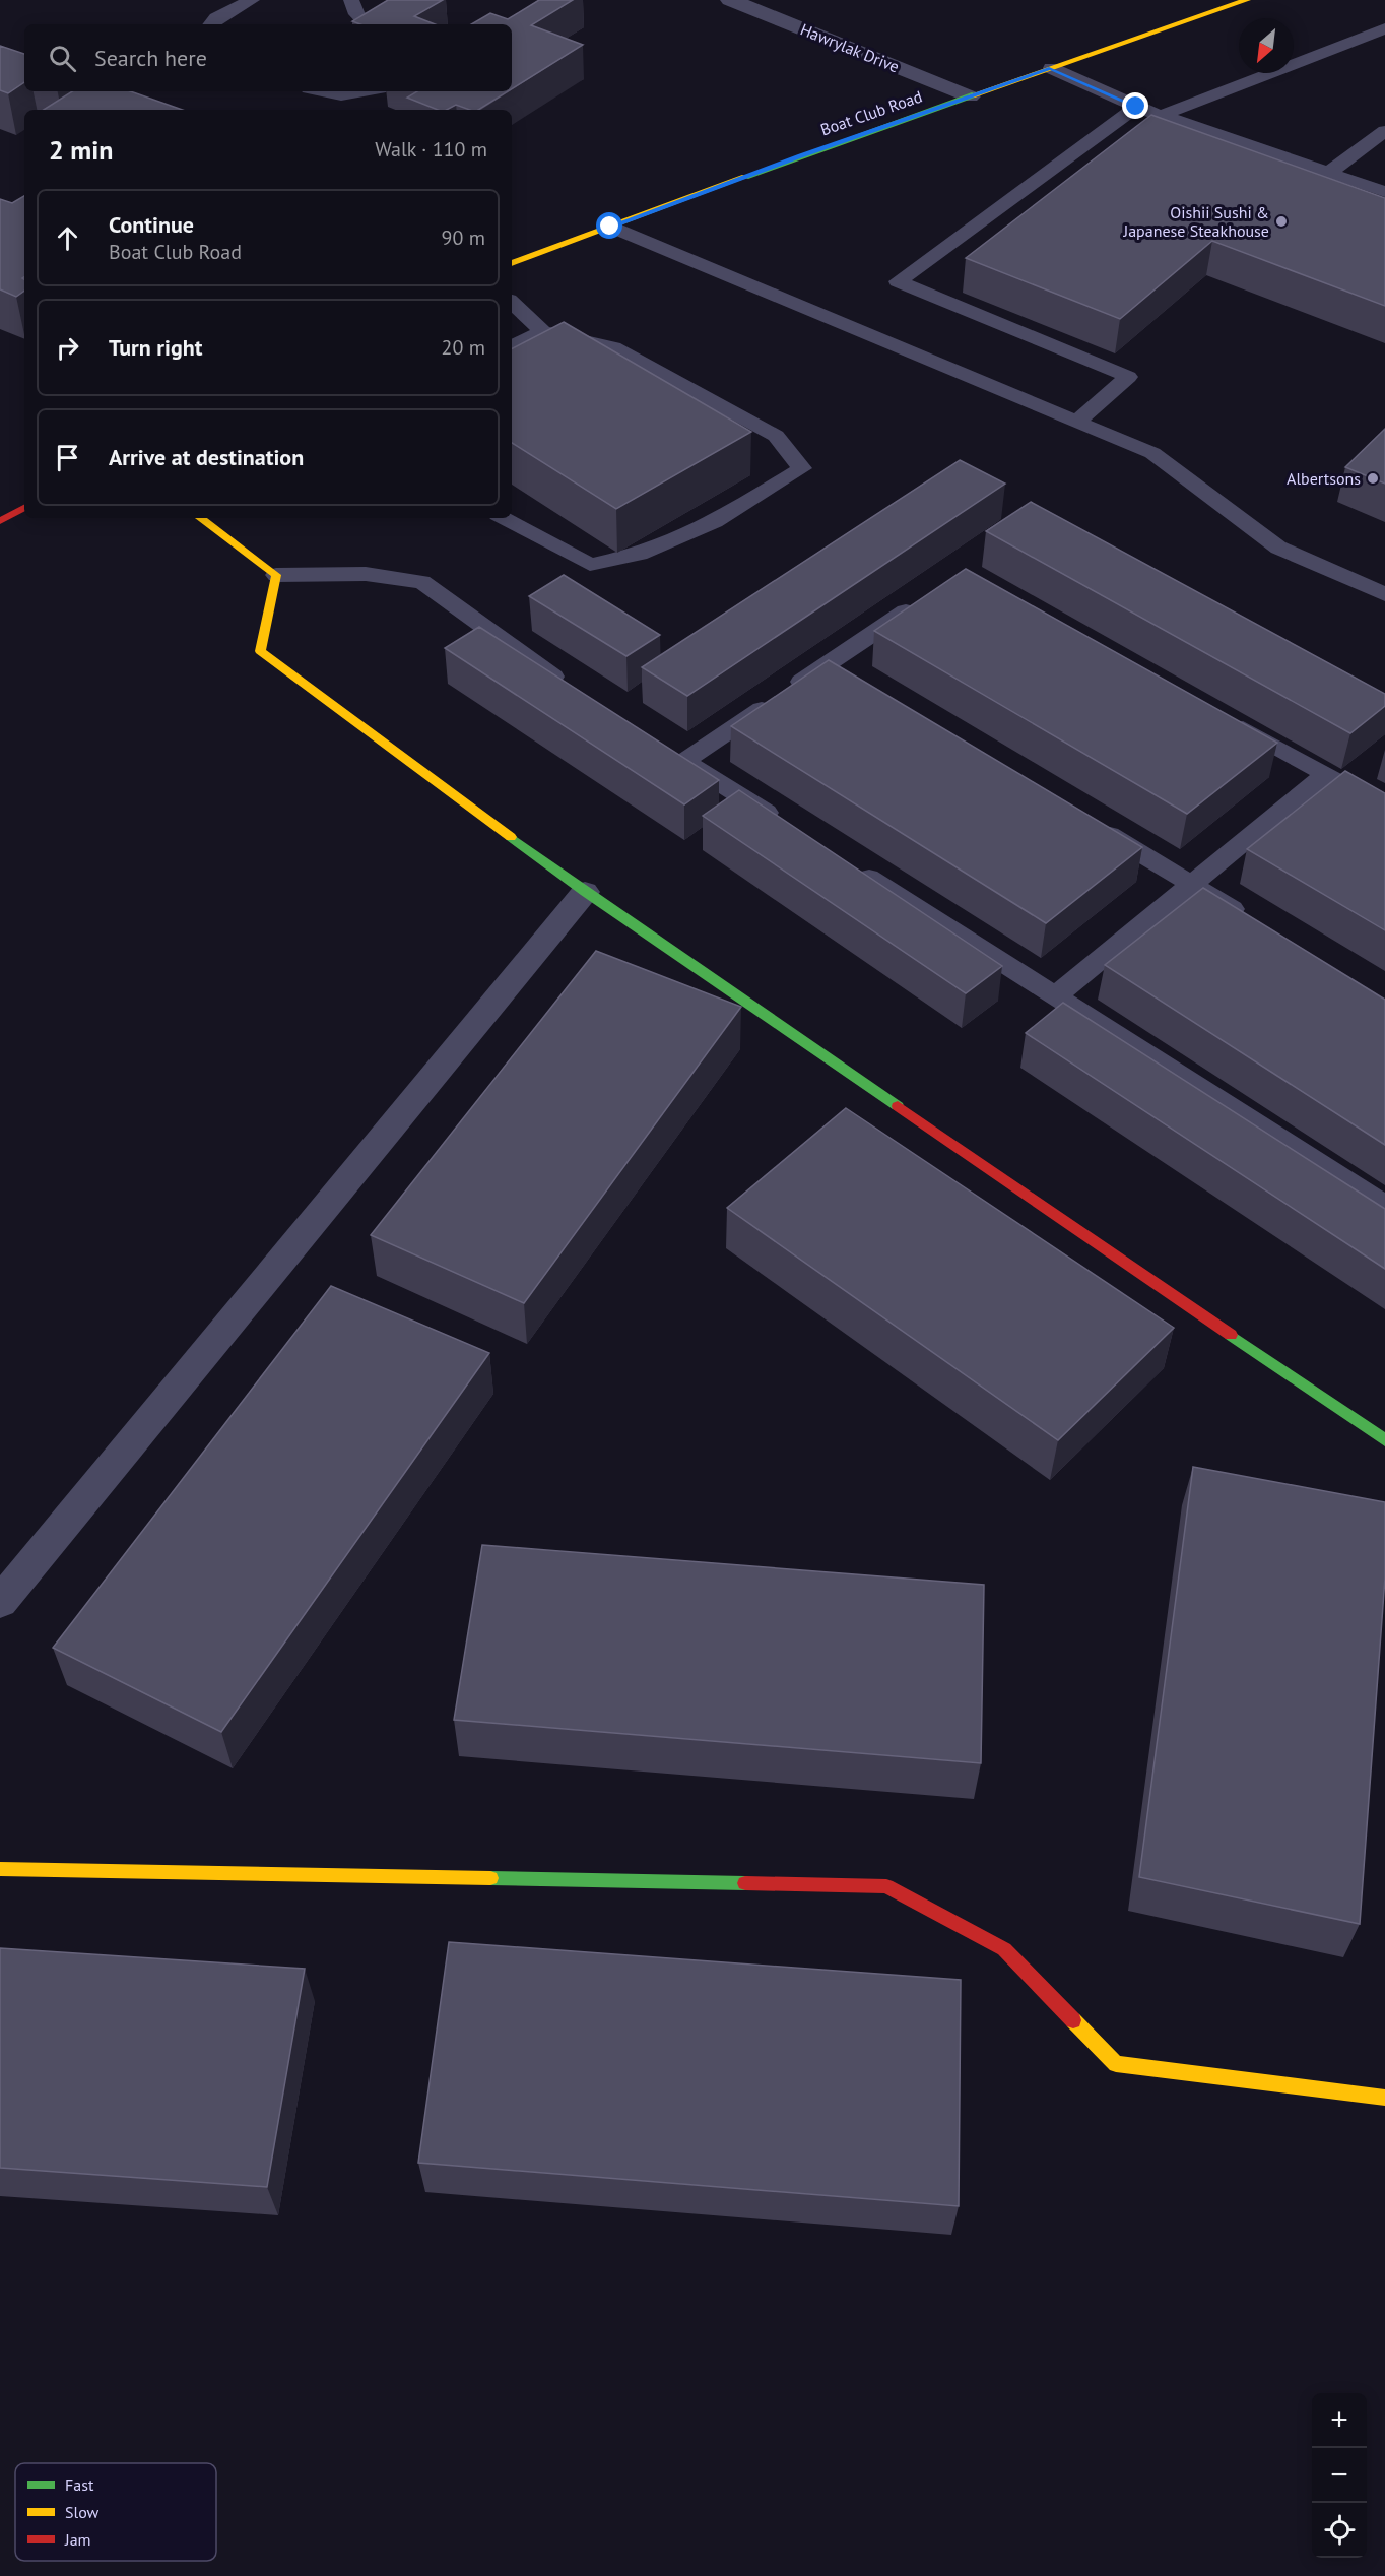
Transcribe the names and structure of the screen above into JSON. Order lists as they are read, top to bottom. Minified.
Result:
{"streets":{"street":["Hawrylak Drive","Boat Club Road"]},"crossings":[["Hawrylak Drive","Boat Club Road"]],"places":["Oishii Sushi & Japanese Steakhouse","Albertsons"],"legend":["Fast","Slow","Jam"],"north":"bottom left","page":{"search":"Search here","heading":["2 min","Walk · 110 m"],"list":[["Continue","Boat Club Road","90 m"],["Turn right","20 m"],"Arrive at destination"],"map_buttons":["+","−"]}}
